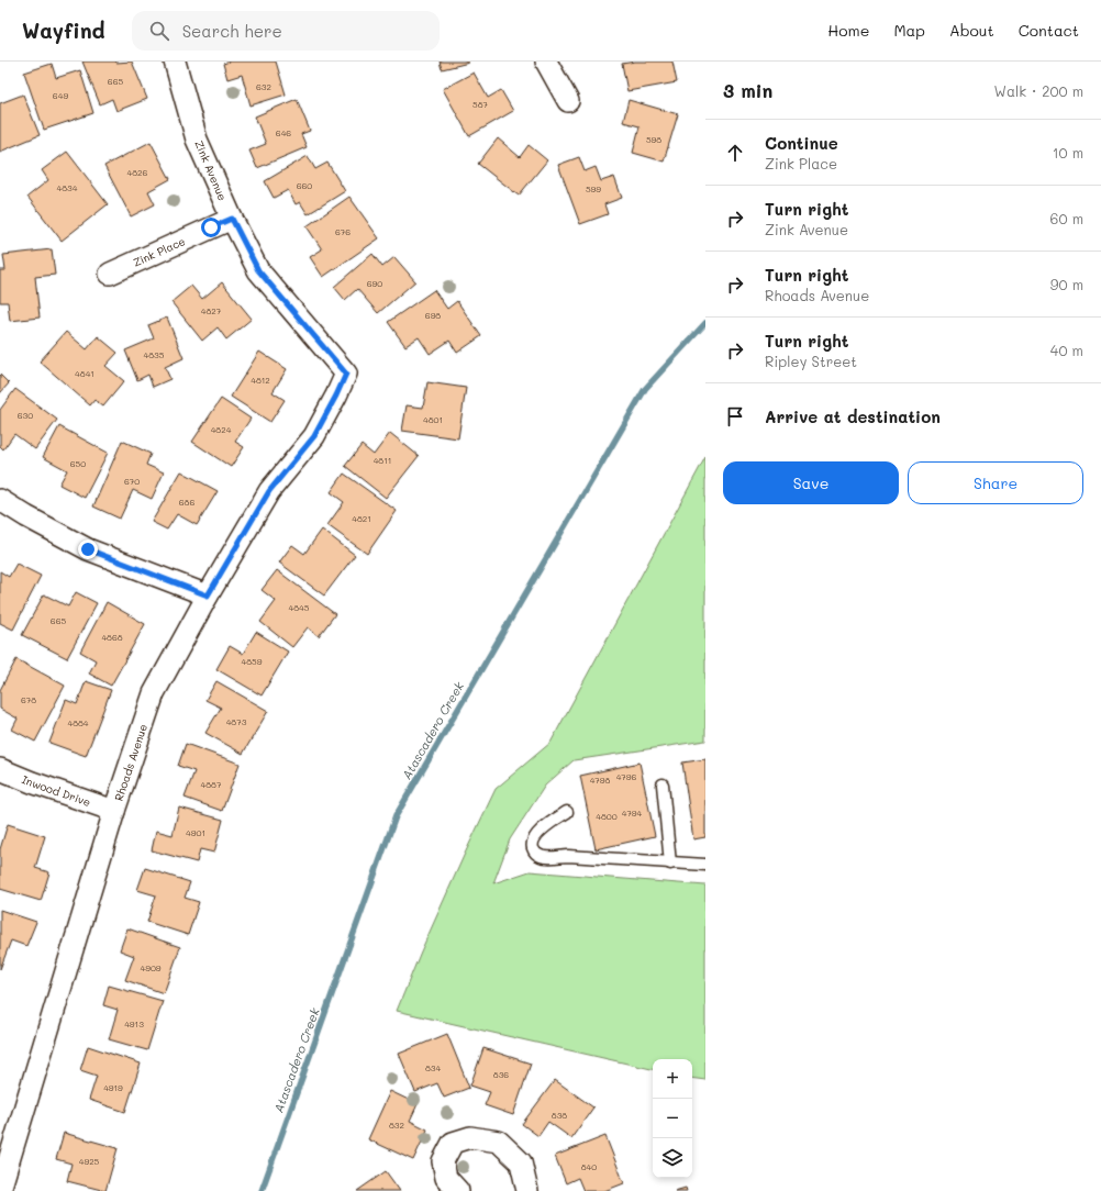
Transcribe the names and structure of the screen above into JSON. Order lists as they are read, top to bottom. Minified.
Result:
{"streets":{"street":["Zink Avenue","Zink Place","Rhoads Avenue","Inwood Drive"]},"crossings":[["Zink Avenue","Zink Place"],["Zink Avenue","Rhoads Avenue"],["Rhoads Avenue","Inwood Drive"]],"water":["Atascadero Creek"],"house_numbers":["665","632","649","587","646","598","4826","660","4834","599","676","690","4827","698","4835","4841","4812","630","4801","4824","4811","650","670","686","4821","4845","665","4868","4859","678","4873","4884","4796","4798","4887","4794","4800","4901","4909","4913","834","836","4919","838","832","4925","840"],"page":{"header":"Wayfind","search":"Search here","nav":["Home","Map","About","Contact"],"heading":["3 min","Walk · 200 m"],"list":[["Continue","Zink Place","10 m"],["Turn right","Zink Avenue","60 m"],["Turn right","Rhoads Avenue","90 m"],["Turn right","Ripley Street","40 m"],"Arrive at destination"],"buttons":["Save","Share"],"map_buttons":["+","−"]}}
